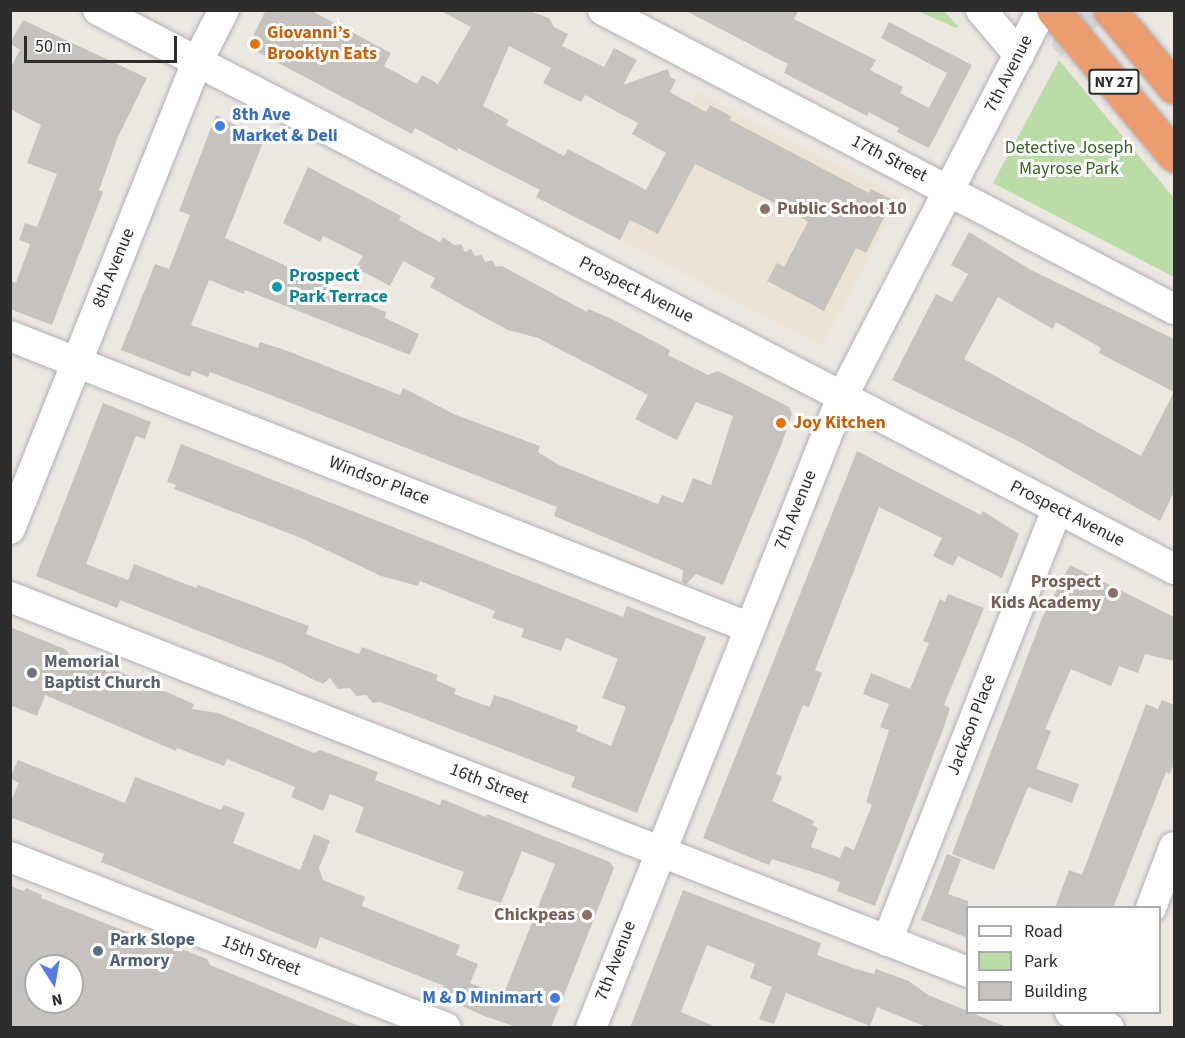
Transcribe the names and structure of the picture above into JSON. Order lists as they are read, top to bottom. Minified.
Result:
{"streets":{"highway":["NY 27"],"street":["7th Avenue","17th Street","8th Avenue","Prospect Avenue","Windsor Place","Jackson Place","16th Street","15th Street"]},"crossings":[["7th Avenue","NY 27"],["7th Avenue","17th Street"],["7th Avenue","Prospect Avenue"],["7th Avenue","Windsor Place"],["7th Avenue","16th Street"],["8th Avenue","Prospect Avenue"],["8th Avenue","Windsor Place"],["Prospect Avenue","Jackson Place"],["Jackson Place","16th Street"]],"parks":["Detective Joseph Mayrose Park"],"places":["Giovanni’s Brooklyn Eats","8th Ave Market & Deli","Public School 10","Prospect Park Terrace","Joy Kitchen","Prospect Kids Academy","Memorial Baptist Church","Chickpeas","Park Slope Armory","M & D Minimart"],"legend":["Road","Park","Building"],"scale_bar":"50 m","north":"bottom"}
